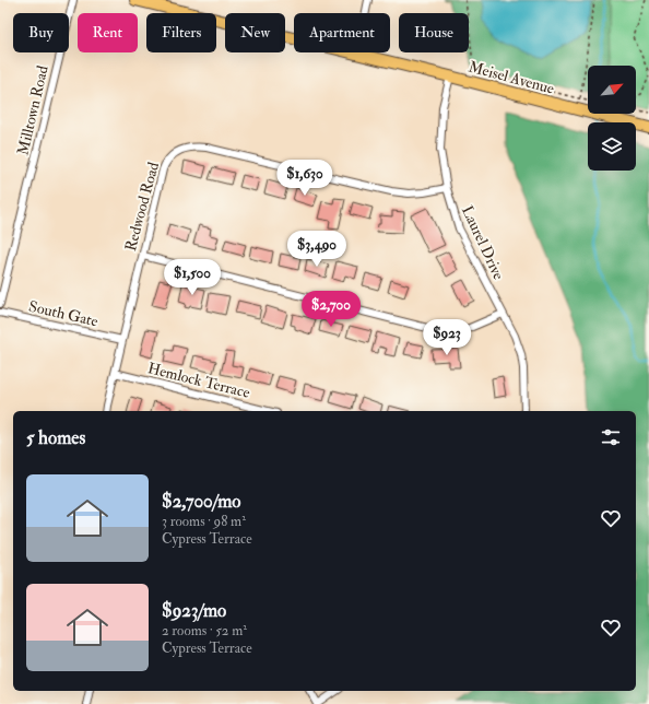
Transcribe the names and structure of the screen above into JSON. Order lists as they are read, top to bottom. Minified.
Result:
{"streets":{"main road":["Meisel Avenue"],"street":["Milltown Road","Redwood Road","Laurel Drive","South Gate","Hemlock Terrace"]},"crossings":[["Meisel Avenue","Laurel Drive"],["Redwood Road","Laurel Drive"],["Redwood Road","South Gate"],["Redwood Road","Hemlock Terrace"]],"north":"top right","page":{"chip":["Buy","Rent","Filters","New","Apartment","House"],"price":["$1,630","$3,490","$1,500","$2,700","$923"],"heading":"5 homes","list":[{"name":"$2,700/mo","note":"3 rooms · 98 m² · Cypress Terrace"},{"name":"$923/mo","note":"2 rooms · 52 m² · Cypress Terrace"}]}}
